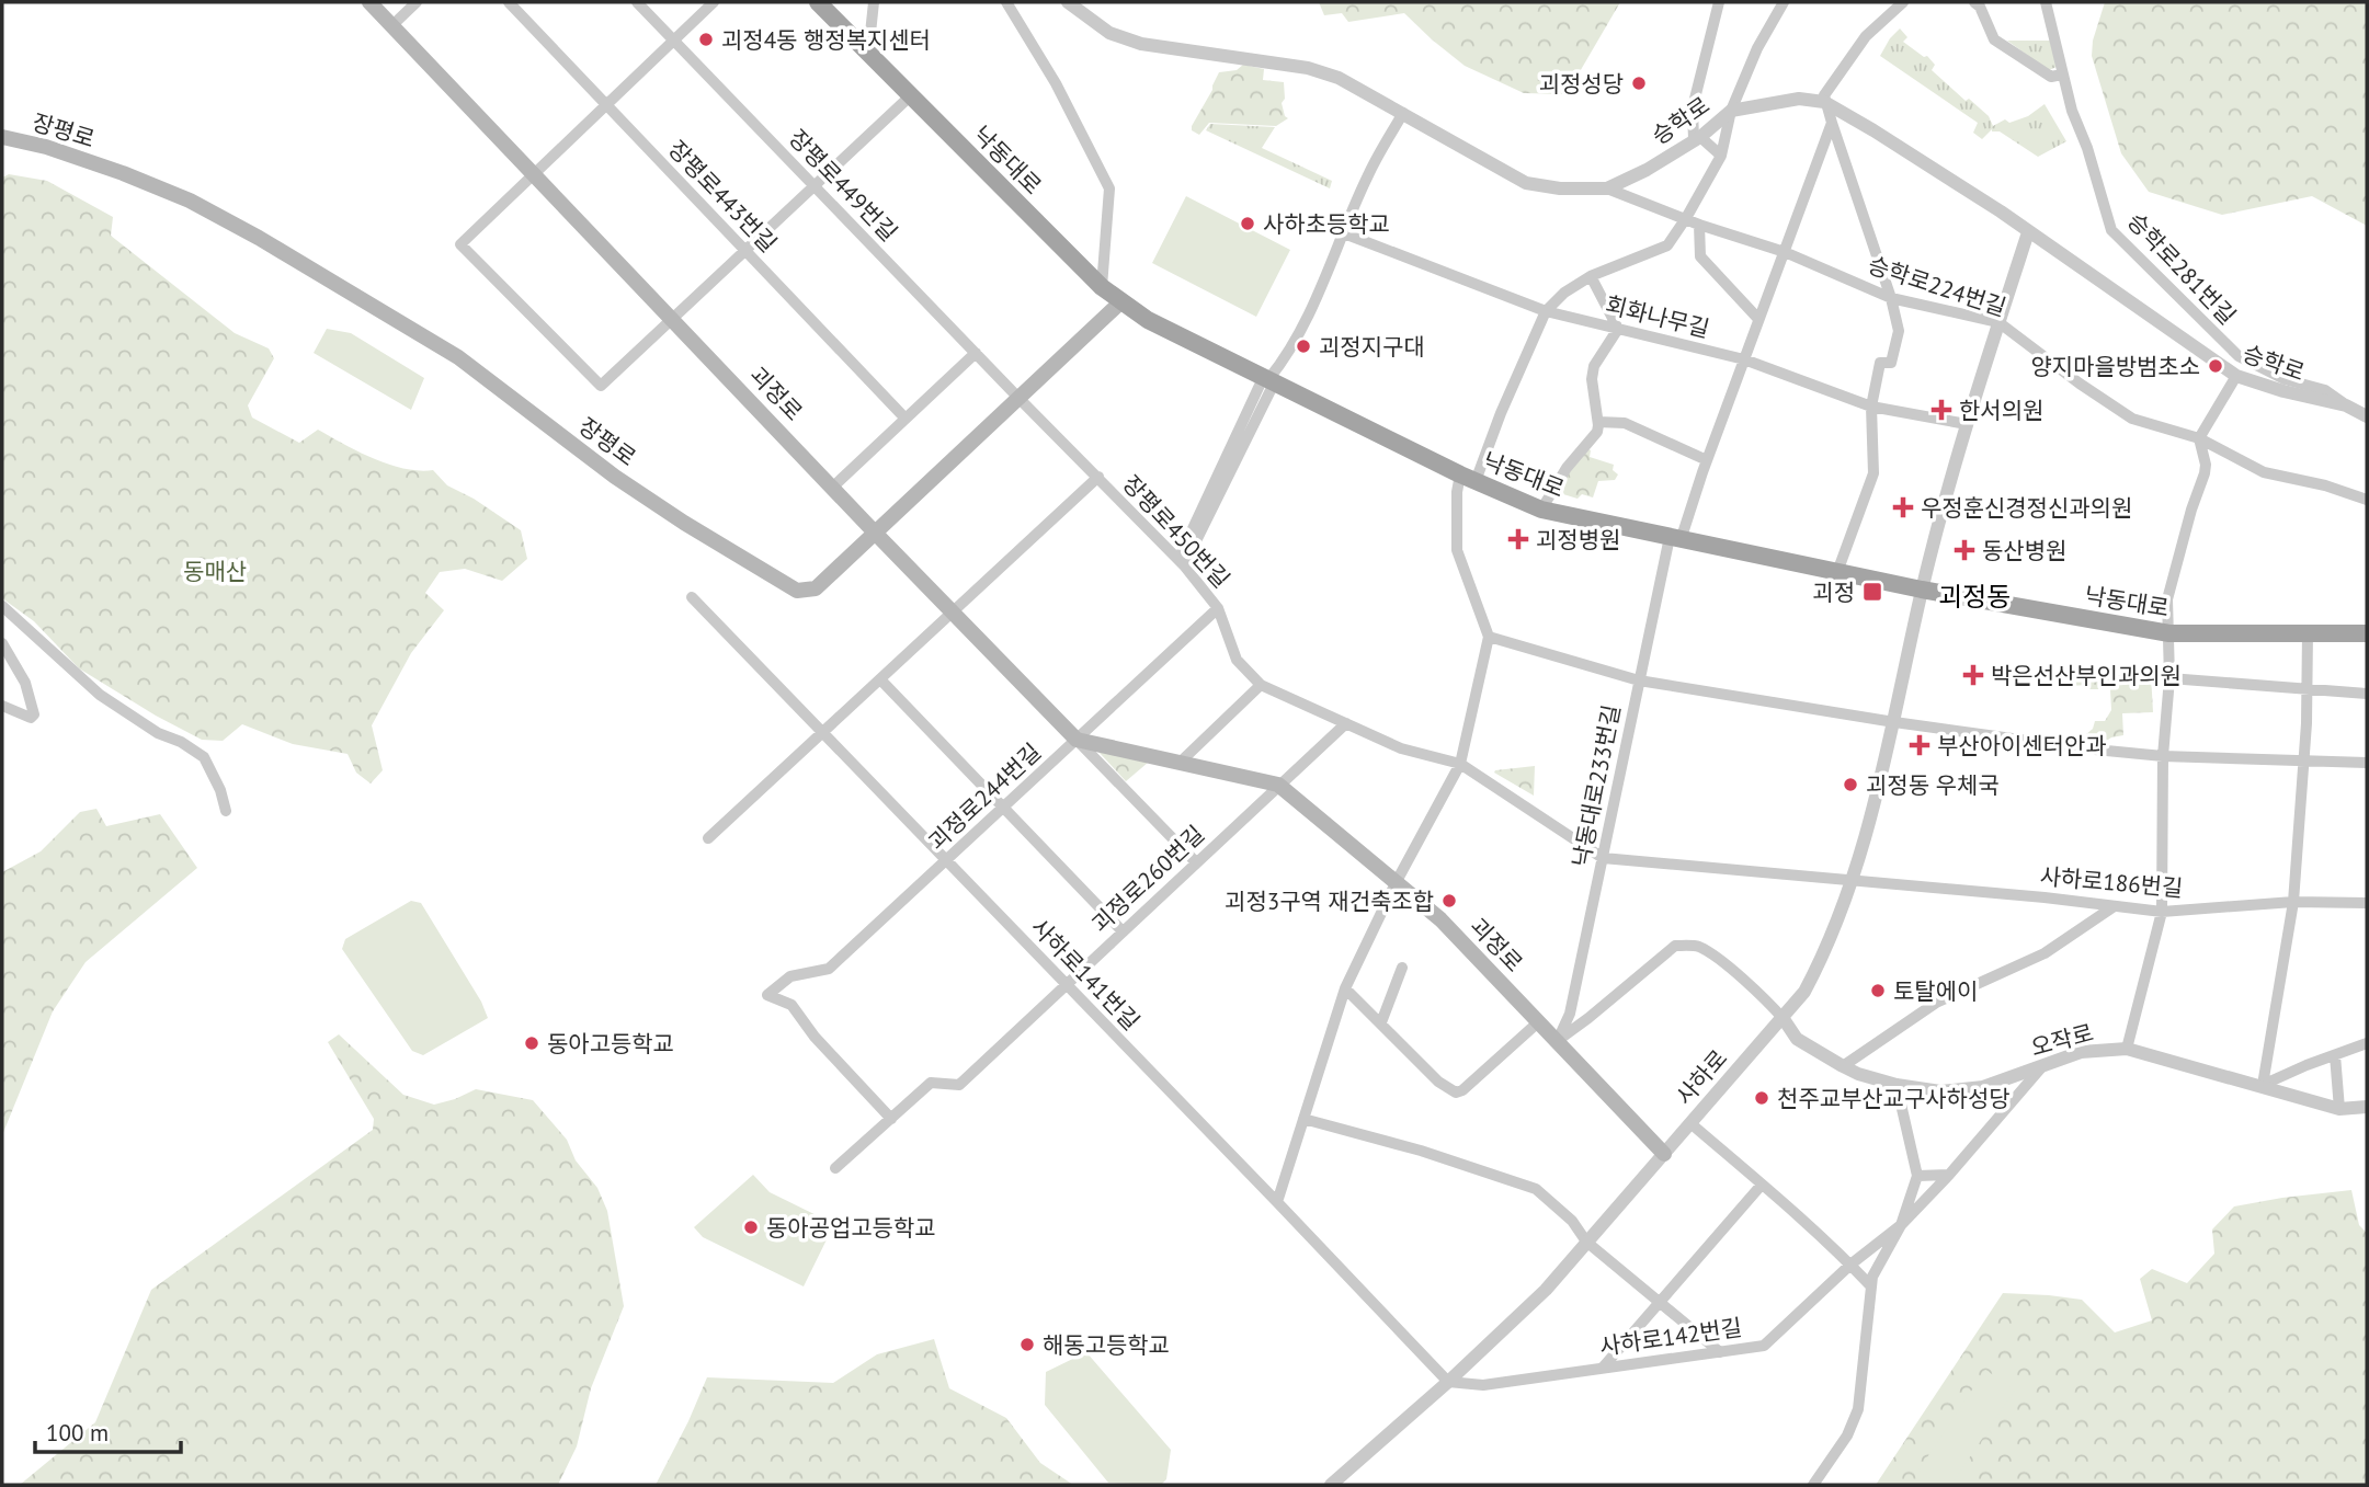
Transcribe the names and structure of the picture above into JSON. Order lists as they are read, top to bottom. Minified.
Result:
{"streets":{"main road":["장평로","낙동대로","괴정로"],"street":["승학로","장평로449번길","장평로443번길","승학로281번길","승학로224번길","회화나무길","장평로450번길","낙동대로233번길","괴정로244번길","괴정로260번길","사하로186번길","사하로141번길","오작로","사하로","사하로142번길"]},"crossings":[["승학로","승학로281번길"],["승학로","승학로224번길"],["승학로","사하로"],["장평로","낙동대로"],["장평로","장평로449번길"],["장평로","괴정로"],["장평로","장평로450번길"],["낙동대로","낙동대로233번길"],["낙동대로","사하로"],["장평로449번길","장평로450번길"],["승학로224번길","낙동대로233번길"],["승학로224번길","사하로"],["회화나무길","낙동대로233번길"],["회화나무길","사하로"],["괴정로","낙동대로233번길"],["괴정로","괴정로244번길"],["괴정로","괴정로260번길"],["괴정로","사하로"],["장평로450번길","낙동대로233번길"],["장평로450번길","괴정로244번길"],["장평로450번길","사하로186번길"],["낙동대로233번길","사하로186번길"],["괴정로244번길","괴정로260번길"],["괴정로244번길","사하로141번길"],["괴정로260번길","사하로141번길"],["사하로186번길","사하로"],["사하로141번길","사하로"],["사하로141번길","사하로142번길"],["오작로","사하로"],["사하로","사하로142번길"]],"districts":["괴정동"],"parks":["동매산"],"places":{"other":["괴정4동 행정복지센터","괴정성당","사하초등학교","괴정지구대","양지마을방범초소","괴정동 우체국","괴정3구역 재건축조합","토탈에이","동아고등학교","천주교부산교구사하성당","동아공업고등학교","해동고등학교"],"health":["한서의원","우정훈신경정신과의원","괴정병원","동산병원","박은선산부인과의원","부산아이센터안과"],"transit":["괴정"]},"scale_bar":"100 m"}
